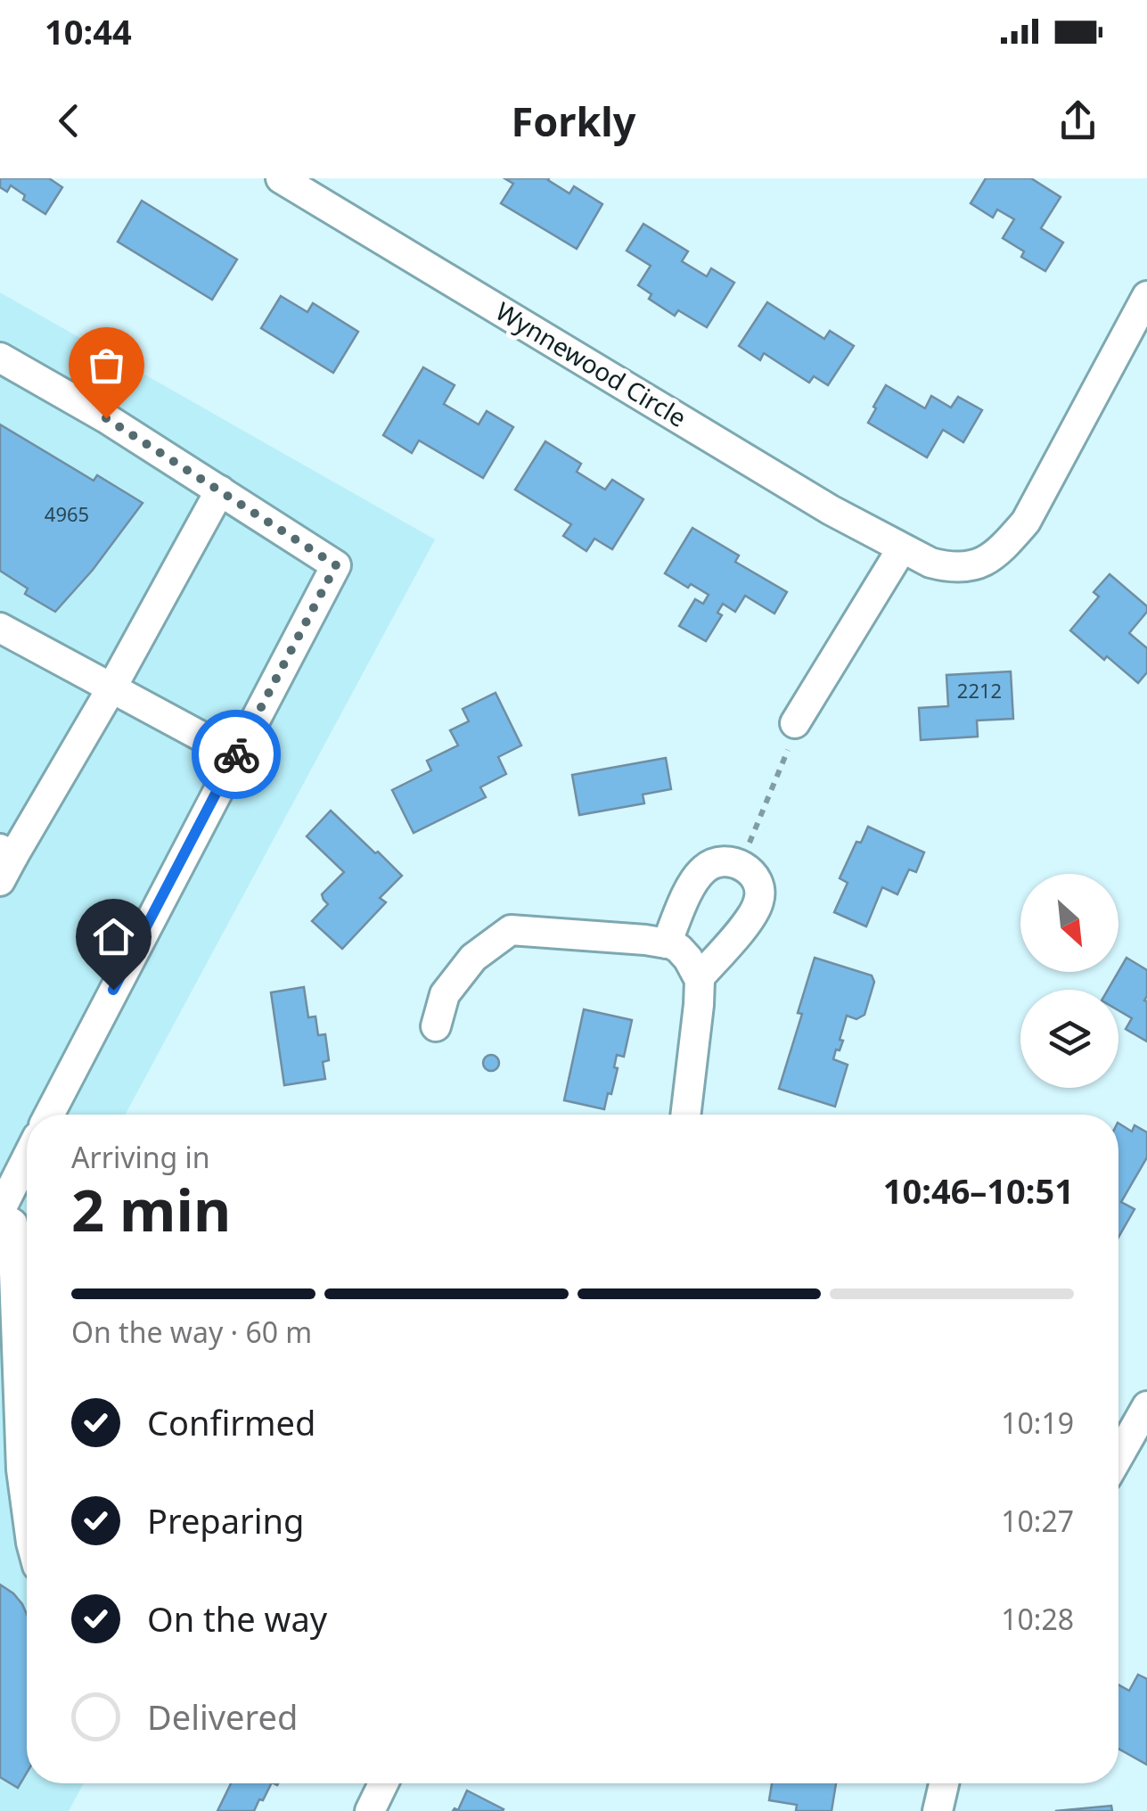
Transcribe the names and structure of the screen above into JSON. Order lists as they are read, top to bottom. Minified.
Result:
{"streets":{"street":["Wynnewood Circle"]},"house_numbers":["4965","2212"],"north":"bottom right","page":{"status":"10:44","header":"Forkly","heading":["2 min","Arriving in","10:46–10:51"],"bar":"On the way · 60 m","list":[["Confirmed","10:19"],["Preparing","10:27"],["On the way","10:28"],"Delivered"]}}
